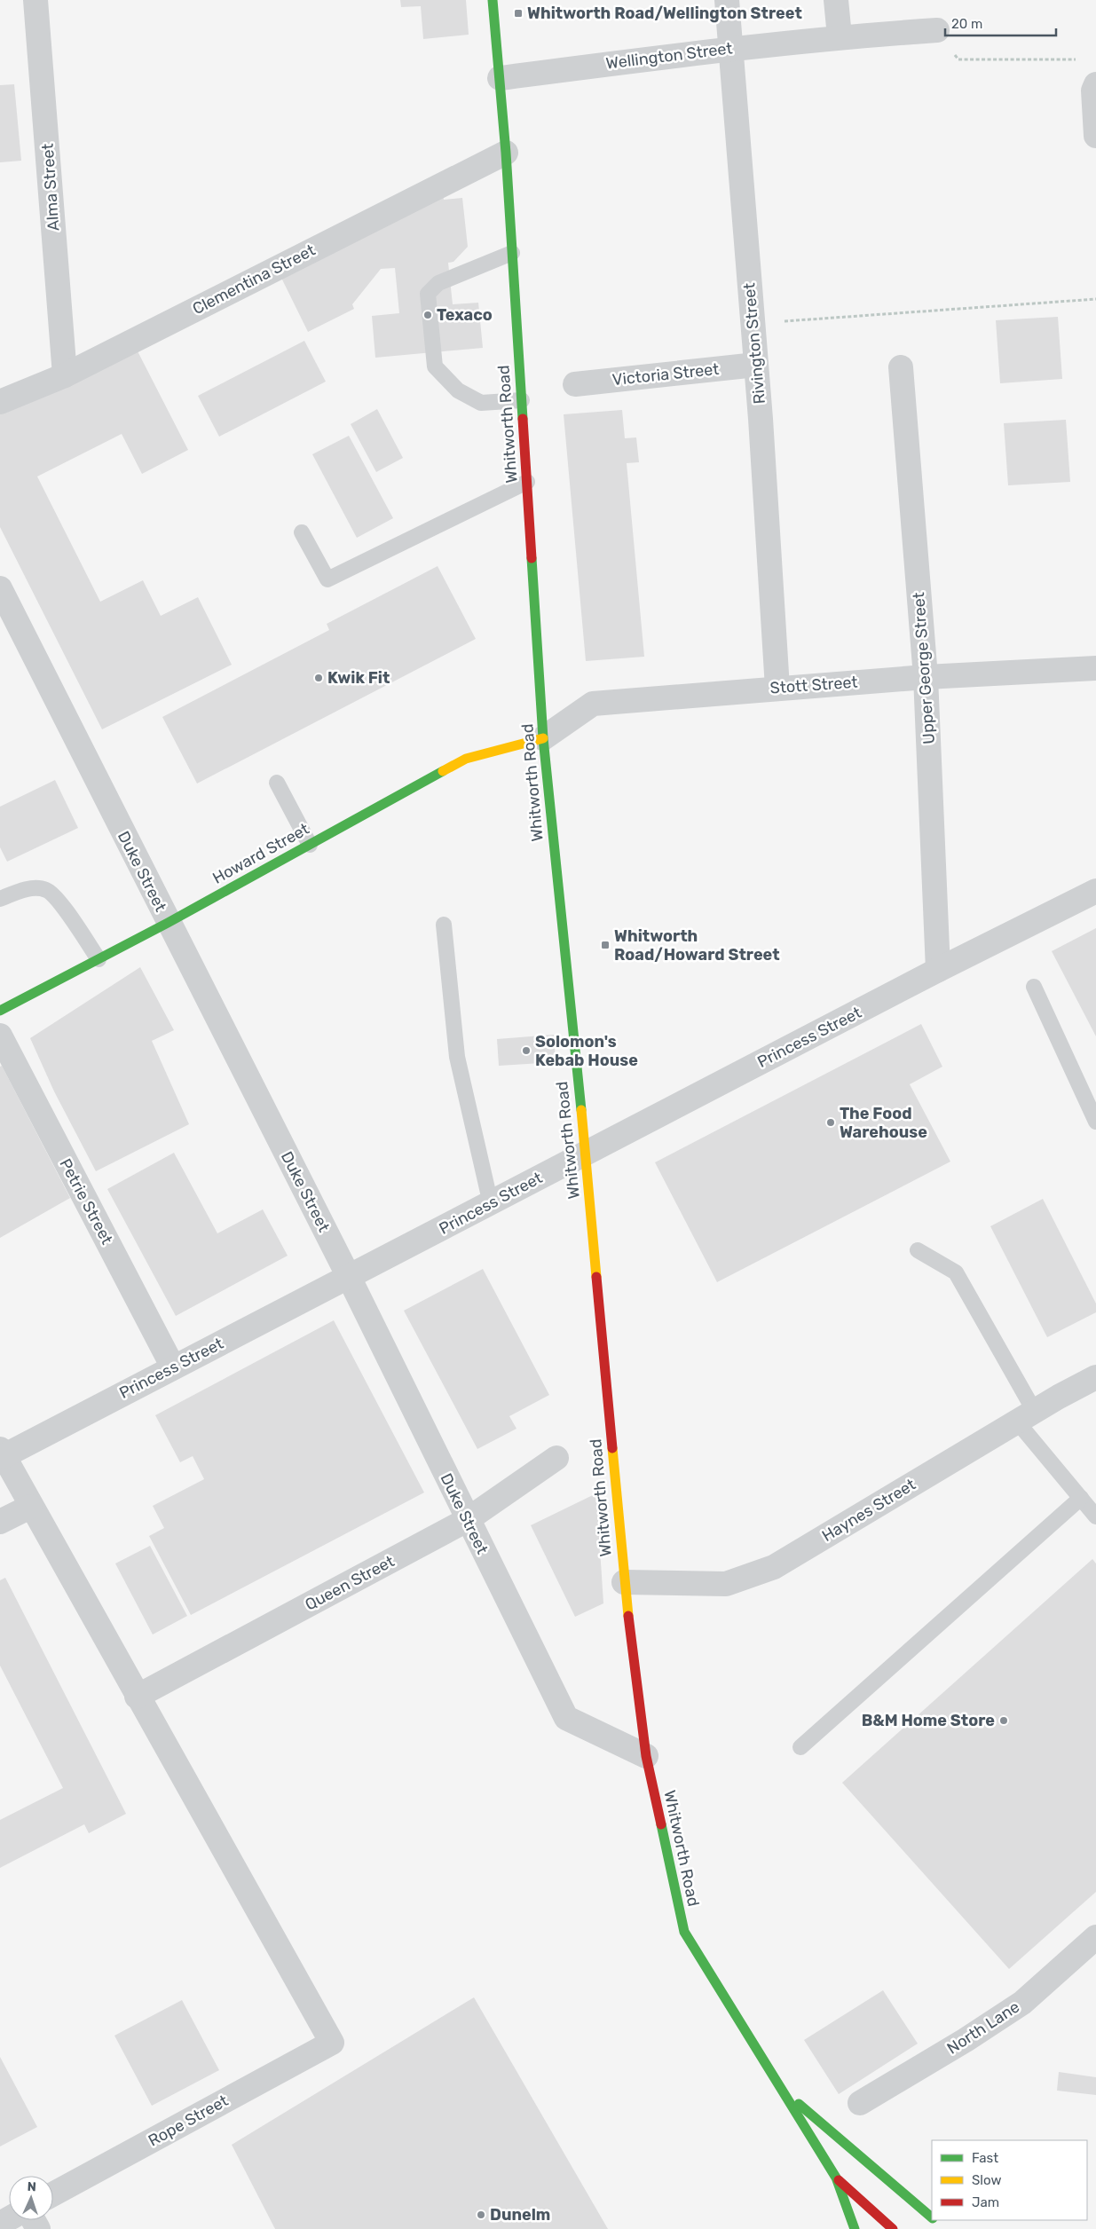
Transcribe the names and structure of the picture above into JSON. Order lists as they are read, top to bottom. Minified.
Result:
{"streets":{"main road":["Whitworth Road","Howard Street"],"street":["Wellington Street","Alma Street","Clementina Street","Rivington Street","Victoria Street","Upper George Street","Stott Street","Duke Street","Princess Street","Petrie Street","Haynes Street","Queen Street","North Lane","Rope Street"]},"crossings":[["Wellington Street","Rivington Street"],["Wellington Street","Whitworth Road"],["Alma Street","Clementina Street"],["Clementina Street","Whitworth Road"],["Rivington Street","Victoria Street"],["Rivington Street","Stott Street"],["Whitworth Road","Stott Street"],["Whitworth Road","Howard Street"],["Whitworth Road","Duke Street"],["Whitworth Road","Princess Street"],["Whitworth Road","Haynes Street"],["Upper George Street","Stott Street"],["Upper George Street","Princess Street"],["Stott Street","Howard Street"],["Howard Street","Duke Street"],["Duke Street","Princess Street"],["Duke Street","Queen Street"],["Princess Street","Petrie Street"],["Queen Street","Rope Street"]],"places":{"transit":["Whitworth Road/Wellington Street","Whitworth Road/Howard Street"],"other":["Texaco","Kwik Fit","Solomon's Kebab House","The Food Warehouse","B&M Home Store","Dunelm"]},"legend":["Fast","Slow","Jam"],"scale_bar":"20 m","north":"top"}
